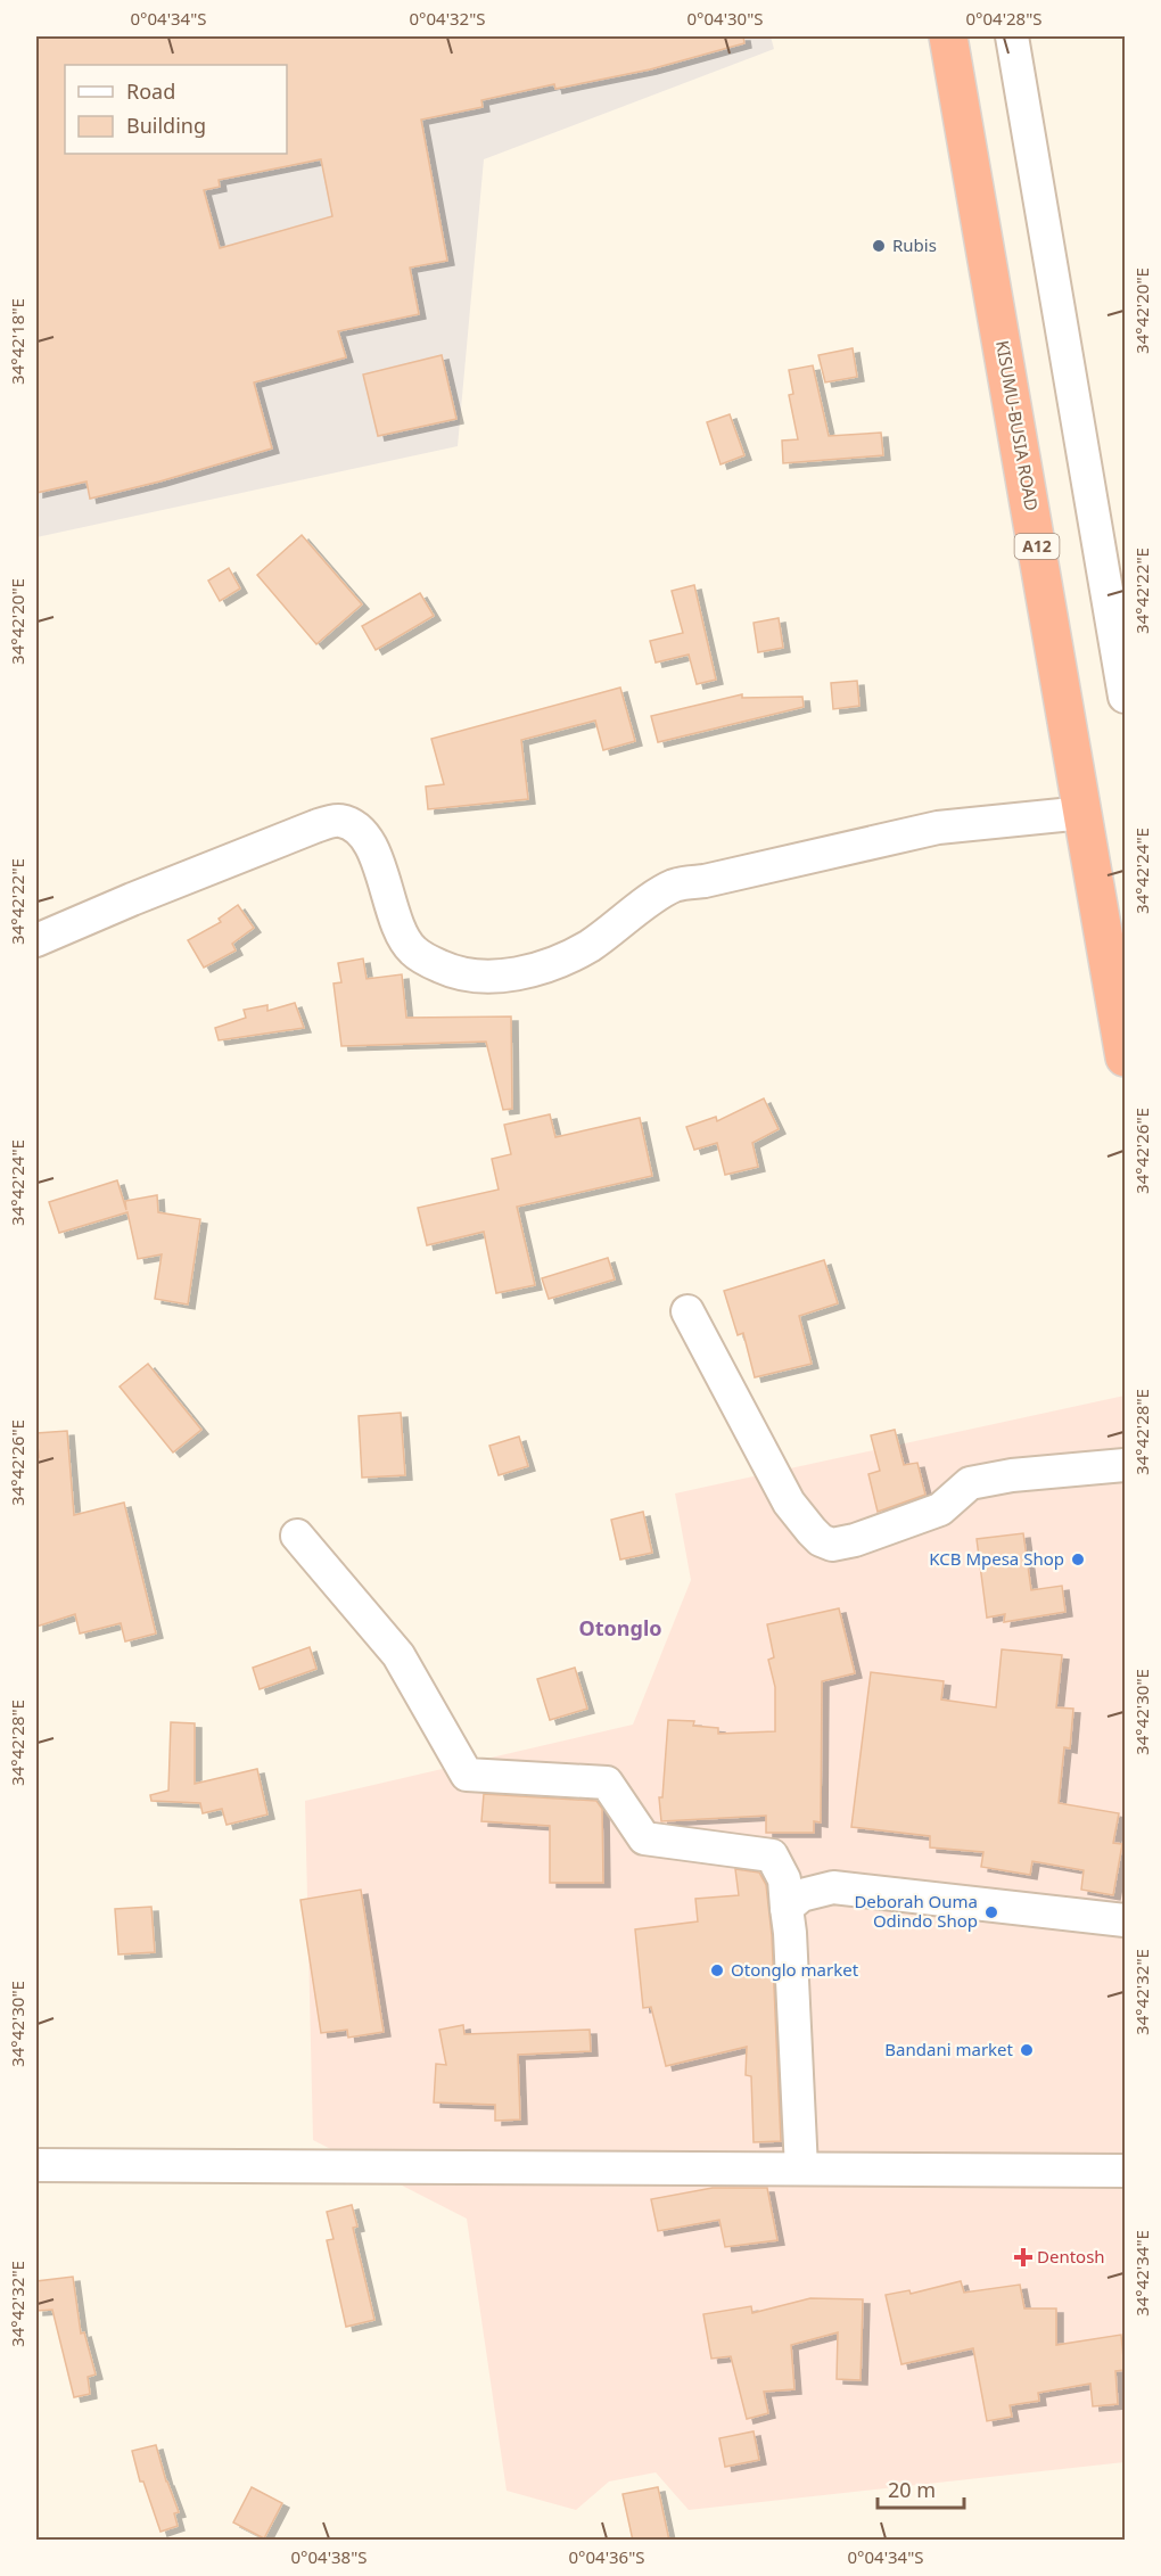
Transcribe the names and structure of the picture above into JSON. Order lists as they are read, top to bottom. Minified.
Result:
{"streets":{"highway":["KISUMU-BUSIA ROAD","A12"]},"districts":["Otonglo"],"places":{"other":["Rubis","KCB Mpesa Shop","Deborah Ouma Odindo Shop","Otonglo market","Bandani market"],"health":["Dentosh"]},"legend":["Road","Building"],"scale_bar":"20 m","coordinates":["0°04'34\"S","0°04'32\"S","0°04'30\"S","0°04'28\"S","34°42'20\"E","34°42'18\"E","34°42'22\"E","34°42'24\"E","34°42'26\"E","34°42'28\"E","34°42'30\"E","34°42'32\"E","34°42'34\"E","0°04'38\"S","0°04'36\"S"]}
